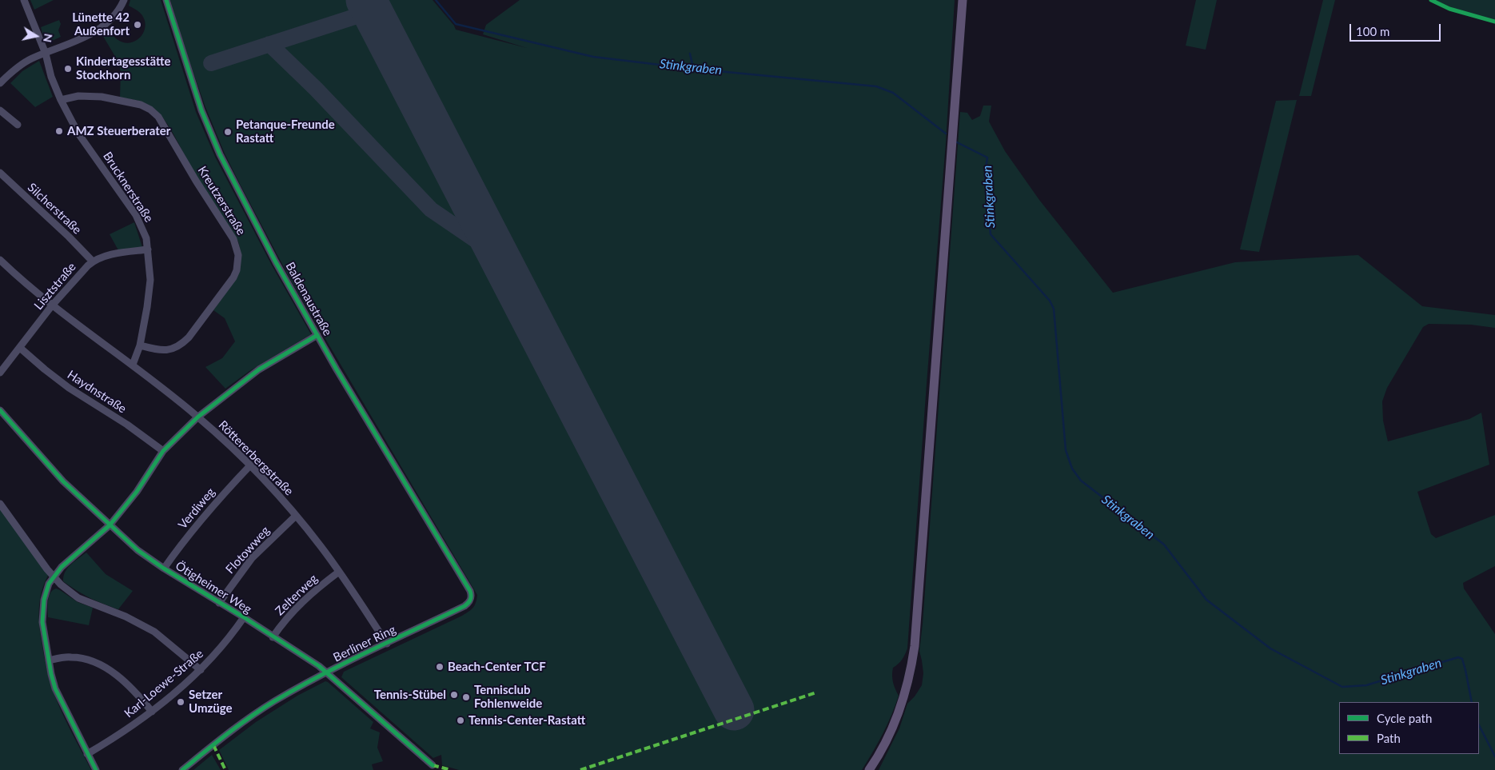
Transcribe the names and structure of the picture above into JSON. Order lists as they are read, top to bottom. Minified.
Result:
{"streets":{"street":["Brucknerstraße","Kreutzerstraße","Silcherstraße","Lisztstraße","Baldenaustraße","Haydnstraße","Röttererbergstraße","Verdiweg","Flotowweg","Ötigheimer Weg","Zelterweg","Berliner Ring","Karl-Loewe-Straße"]},"crossings":[["Brucknerstraße","Kreutzerstraße"],["Brucknerstraße","Lisztstraße"],["Brucknerstraße","Röttererbergstraße"],["Silcherstraße","Lisztstraße"],["Lisztstraße","Haydnstraße"],["Lisztstraße","Röttererbergstraße"],["Baldenaustraße","Berliner Ring"],["Röttererbergstraße","Verdiweg"],["Röttererbergstraße","Flotowweg"],["Röttererbergstraße","Zelterweg"],["Röttererbergstraße","Berliner Ring"],["Verdiweg","Ötigheimer Weg"],["Flotowweg","Ötigheimer Weg"],["Ötigheimer Weg","Zelterweg"],["Ötigheimer Weg","Berliner Ring"],["Ötigheimer Weg","Karl-Loewe-Straße"]],"water":["Stinkgraben"],"places":["Lünette 42 Außenfort","Kindertagesstätte Stockhorn","AMZ Steuerberater","Petanque-Freunde Rastatt","Beach-Center TCF","Tennis-Stübel","Tennisclub Fohlenweide","Setzer Umzüge","Tennis-Center-Rastatt"],"legend":["Cycle path","Path"],"scale_bar":"100 m","north":"right"}
